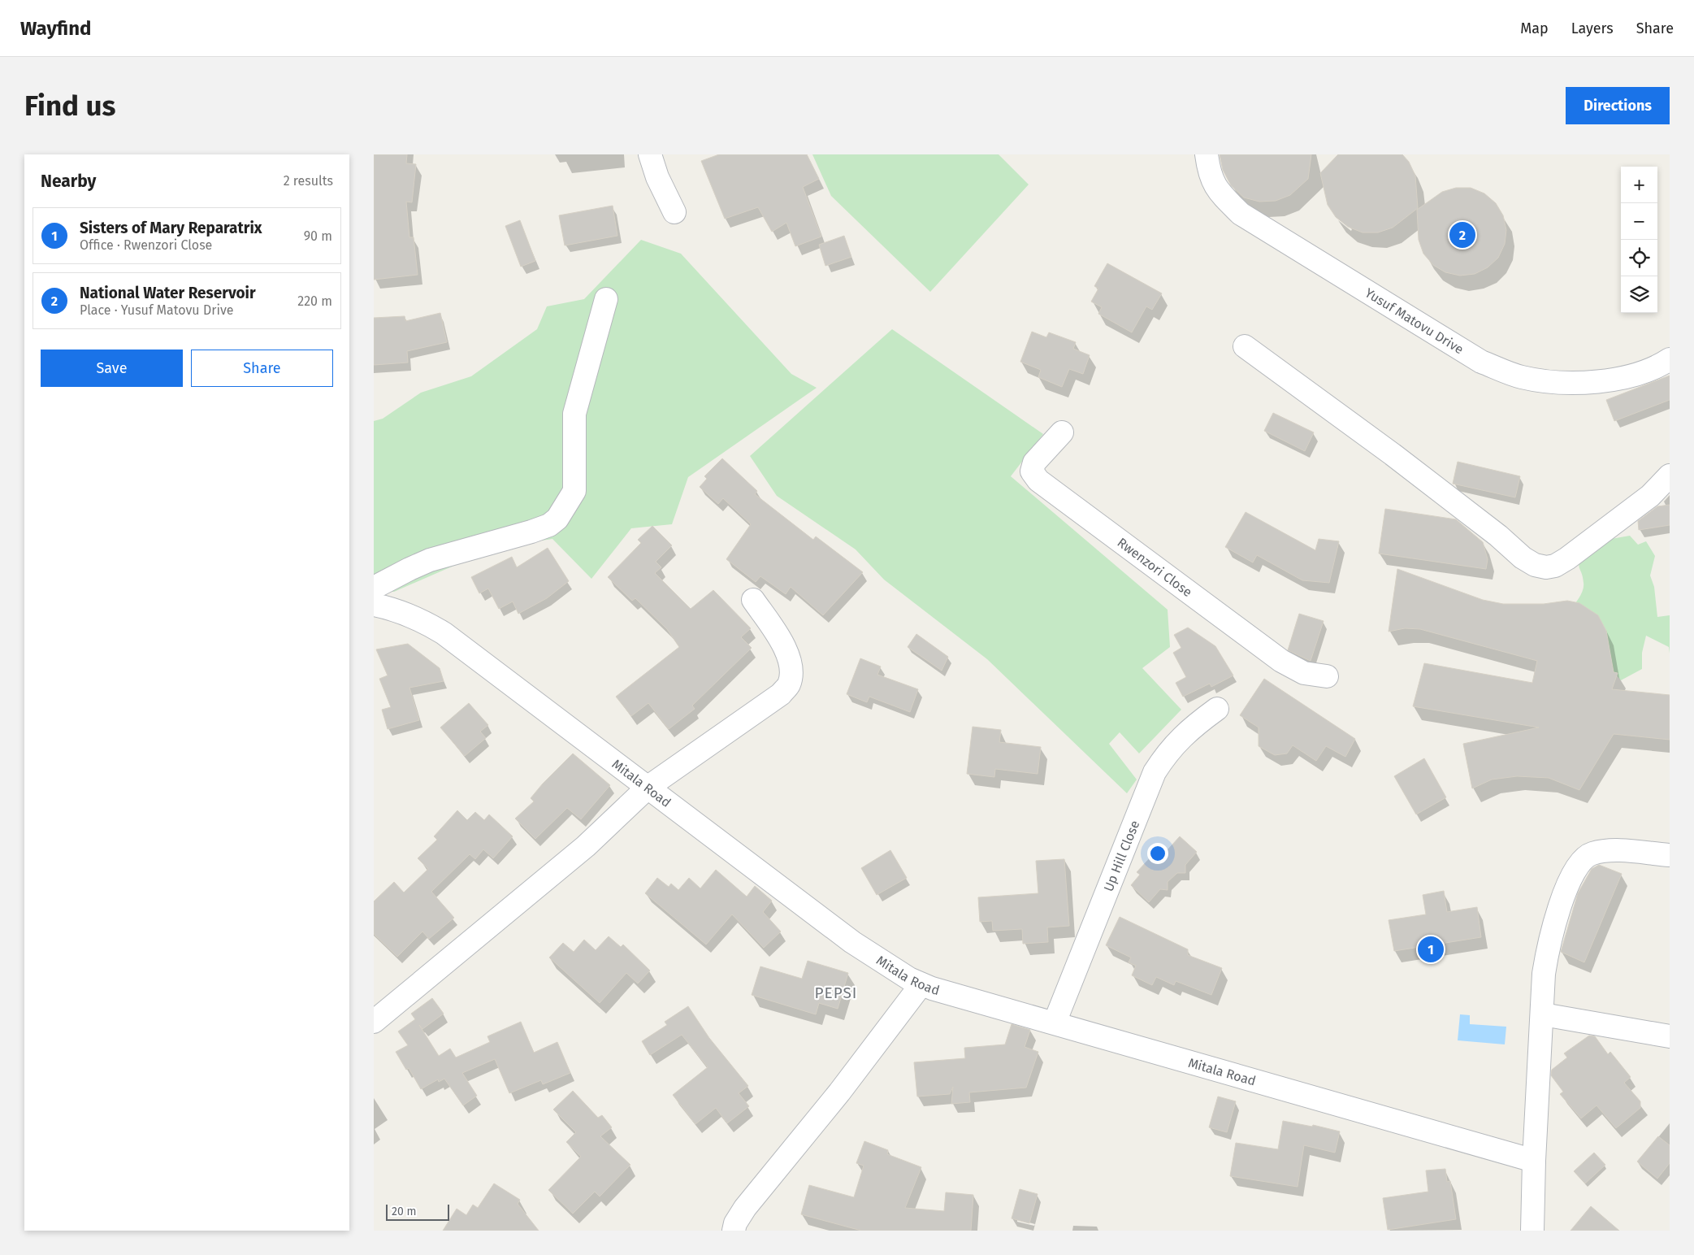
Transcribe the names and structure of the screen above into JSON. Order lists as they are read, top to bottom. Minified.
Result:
{"streets":{"street":["Yusuf Matovu Drive","Rwenzori Close","Mitala Road","Up Hill Close"]},"crossings":[["Mitala Road","Up Hill Close"]],"districts":["PEPSI"],"scale_bar":"20 m","page":{"header":"Wayfind","nav":["Map","Layers","Share"],"buttons":["Directions",["Save","Share"]],"title":"Find us","heading":["Nearby","2 results"],"map_buttons":["+","−"],"list":[{"mark":"1","name":"Sisters of Mary Reparatrix","note":"Office · Rwenzori Close","value":"90 m"},{"mark":"2","name":"National Water Reservoir","note":"Place · Yusuf Matovu Drive","value":"220 m"}],"pins":["2","1"],"scale":"20 m"}}
